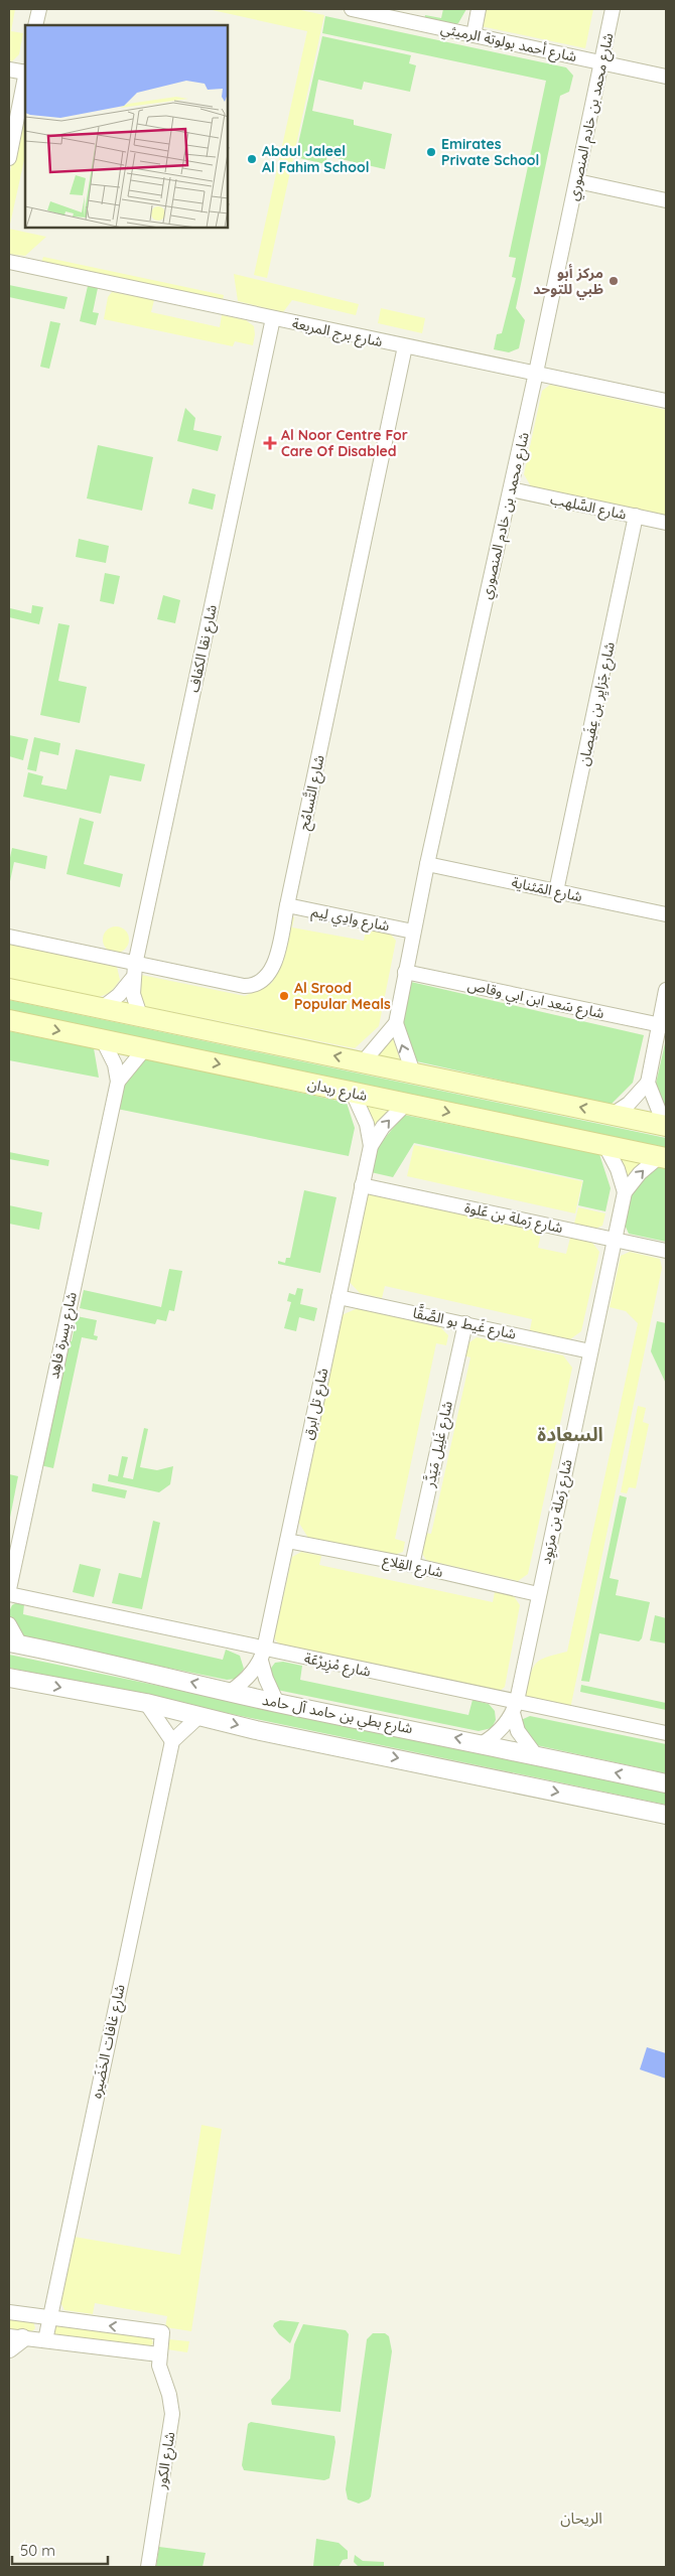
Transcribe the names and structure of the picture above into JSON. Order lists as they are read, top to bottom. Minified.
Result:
{"streets":{"main road":["شارع ربدان"],"street":["شارع أحمد بولوتة الرميثي","شارع محمد بن خادم المنصوري","شارع برج المربعة","شارع السَّلهب","شارع نقا الكفاف","شارع جَزايِر بن عِفَيصان","شارع التَّسامُح","شارع المَثناية","شارع وادِي لِيم","شارع سَعد ابن ابي وقاص","شارع رَملة بن عَلوة","شارع غَيط بو الصَّقَّا","شارع يِسرة فاهِد","شارع تل ابرق","شارع غَلِيل مَيَدَّر","شارع رَملة بن مرَيوِد","شارع القِلاع","شارع مْزِيرْعَة","شارع بطي بن حامد آل حامد","شارع غافات الخَضَيره","شارع الكور"]},"crossings":[["شارع أحمد بولوتة الرميثي","شارع محمد بن خادم المنصوري"],["شارع محمد بن خادم المنصوري","شارع برج المربعة"],["شارع محمد بن خادم المنصوري","شارع السَّلهب"],["شارع محمد بن خادم المنصوري","شارع المَثناية"],["شارع محمد بن خادم المنصوري","شارع وادِي لِيم"],["شارع محمد بن خادم المنصوري","شارع سَعد ابن ابي وقاص"],["شارع برج المربعة","شارع نقا الكفاف"],["شارع برج المربعة","شارع التَّسامُح"],["شارع السَّلهب","شارع جَزايِر بن عِفَيصان"],["شارع نقا الكفاف","شارع التَّسامُح"],["شارع جَزايِر بن عِفَيصان","شارع المَثناية"],["شارع التَّسامُح","شارع وادِي لِيم"],["شارع ربدان","شارع يِسرة فاهِد"],["شارع ربدان","شارع تل ابرق"],["شارع ربدان","شارع رَملة بن مرَيوِد"],["شارع رَملة بن عَلوة","شارع تل ابرق"],["شارع رَملة بن عَلوة","شارع رَملة بن مرَيوِد"],["شارع غَيط بو الصَّقَّا","شارع تل ابرق"],["شارع غَيط بو الصَّقَّا","شارع غَلِيل مَيَدَّر"],["شارع غَيط بو الصَّقَّا","شارع رَملة بن مرَيوِد"],["شارع تل ابرق","شارع القِلاع"],["شارع تل ابرق","شارع مْزِيرْعَة"],["شارع تل ابرق","شارع بطي بن حامد آل حامد"],["شارع غَلِيل مَيَدَّر","شارع القِلاع"],["شارع رَملة بن مرَيوِد","شارع القِلاع"],["شارع رَملة بن مرَيوِد","شارع مْزِيرْعَة"],["شارع رَملة بن مرَيوِد","شارع بطي بن حامد آل حامد"],["شارع غافات الخَضَيره","شارع الكور"]],"districts":["السعادة","الريحان"],"places":{"other":["Emirates Private School","Abdul Jaleel Al Fahim School","مركز أبو ظبي للتوحد","Al Srood Popular Meals"],"health":["Al Noor Centre For Care Of Disabled"]},"scale_bar":"50 m"}
